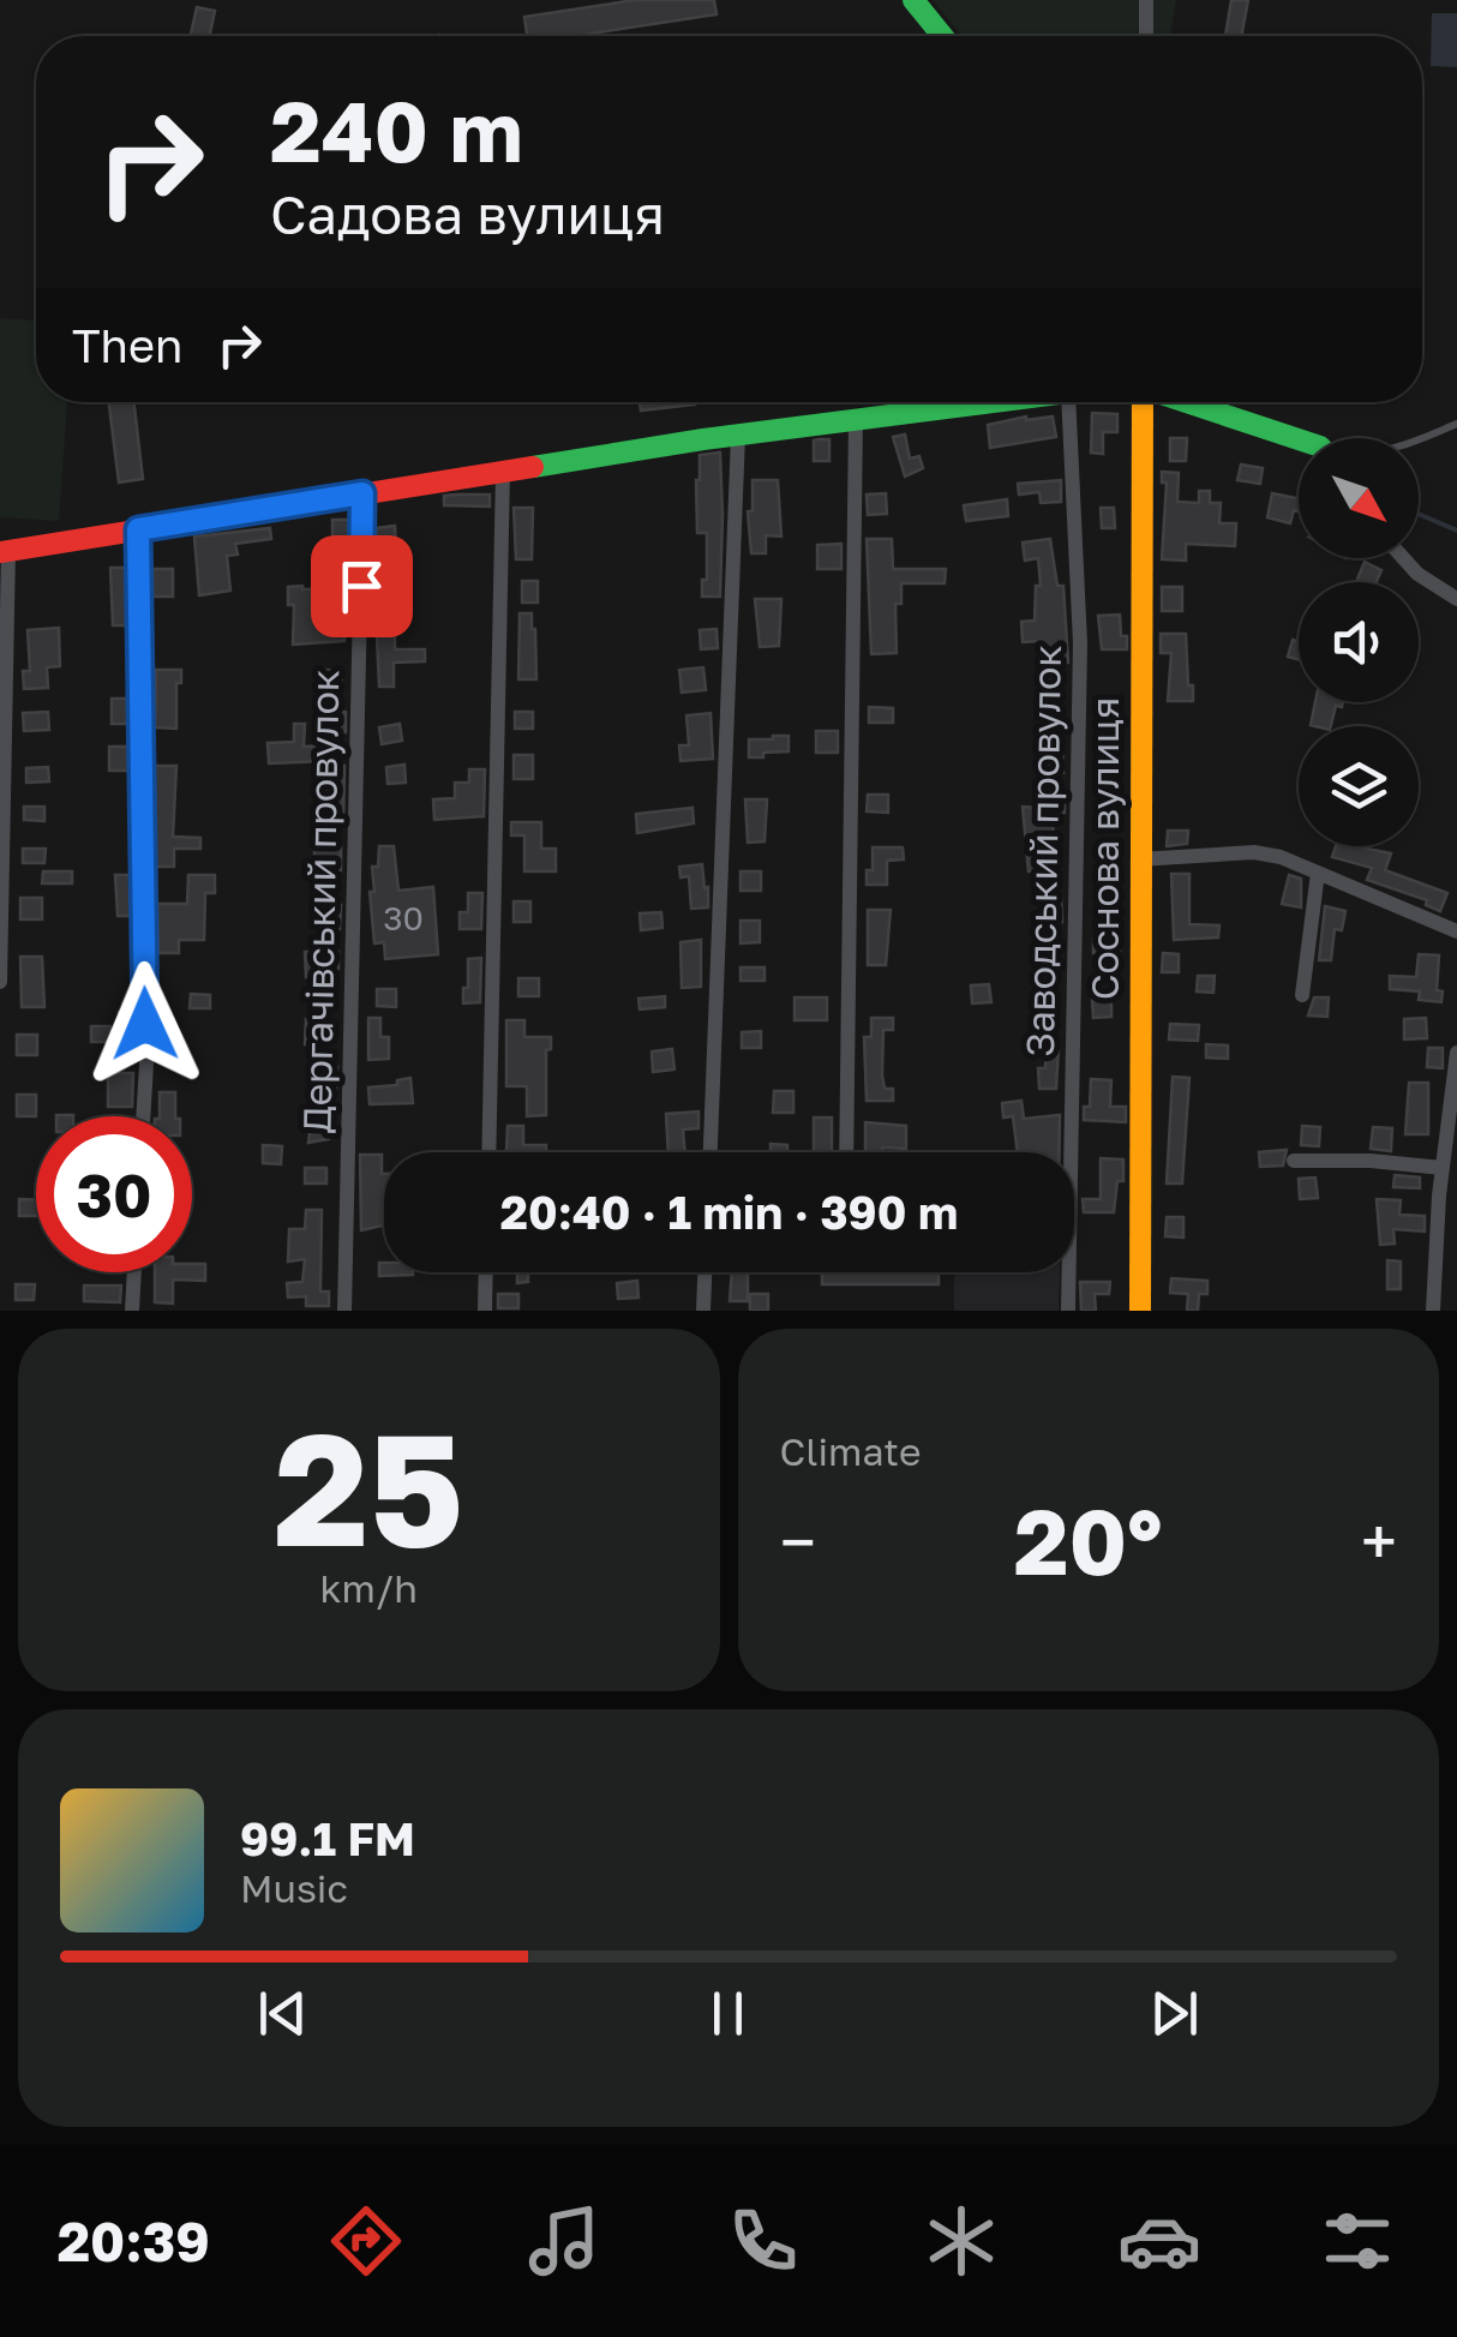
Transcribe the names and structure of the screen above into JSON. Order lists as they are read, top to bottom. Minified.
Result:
{"streets":{"street":["Соснова вулиця","Заводський провулок","Дергачівський провулок"]},"house_numbers":["30"],"north":"bottom right","page":{"turn":["240 m","Садова вулиця"],"then":"Then","limit":"30","trip":"20:40 · 1 min · 390 m","tile":[["25","km/h"],"Climate"],"heat":["−","20°","+"],"song":["99.1 FM","Music"],"tabs":"20:39"}}
